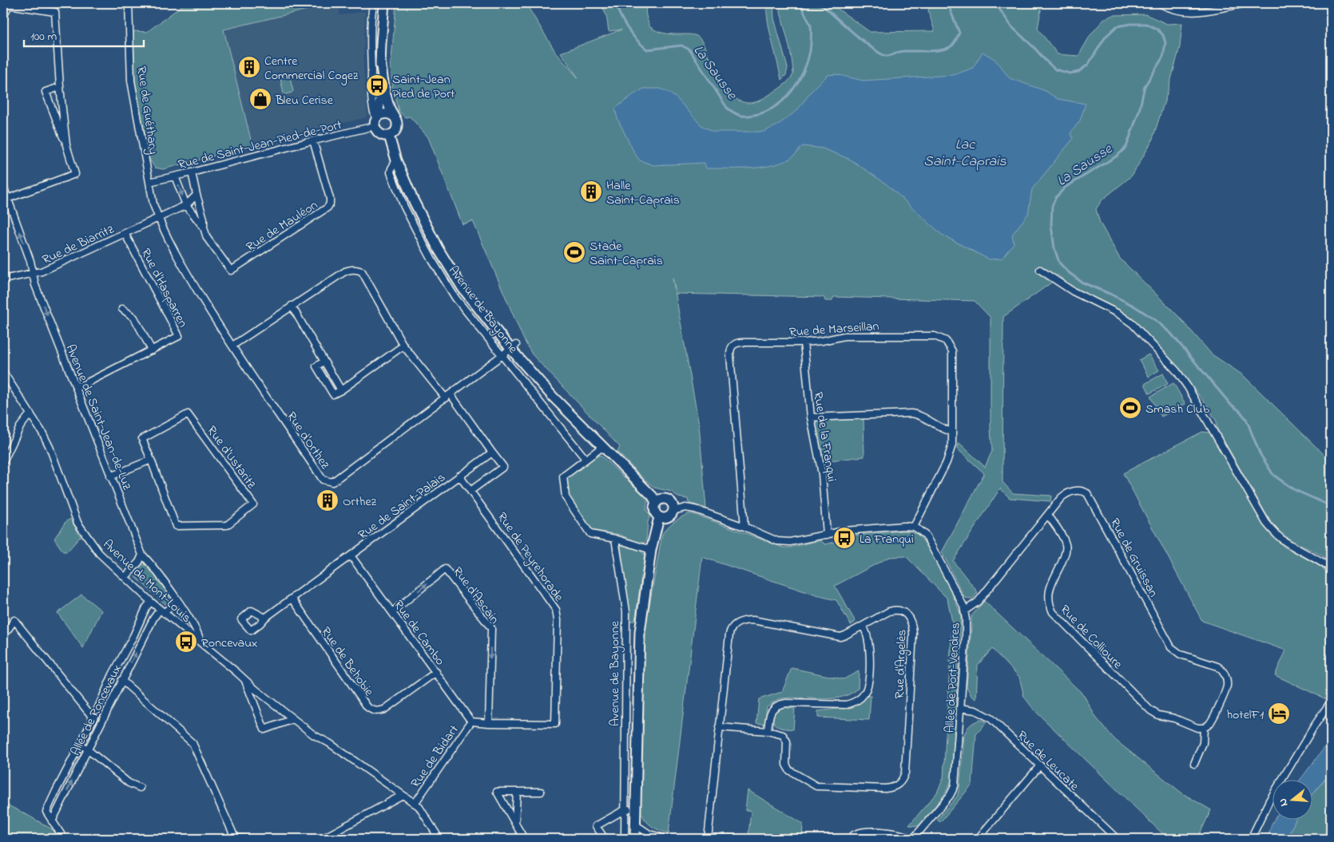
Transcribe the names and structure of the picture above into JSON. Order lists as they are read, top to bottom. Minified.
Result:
{"streets":{"street":["Rue de Guéthary","Rue de Saint-Jean-Pied-de-Port","Rue de Mauléon","Rue de Biarritz","Rue d'Hasparren","Avenue de Bayonne","Rue de Marseillan","Avenue de Saint-Jean-de-Luz","Rue de la Franqui","Rue d'Orthez","Rue d'Ustaritz","Rue de Saint-Palais","Rue de Peyrehorade","Rue de Gruissan","Avenue de Mont-Louis","Rue d'Ascain","Rue de Cambo","Rue de Collioure","Rue de Behobie","Rue d'Argelès","Allée de Port-Vendres","Allée de Roncevaux","Rue de Bidart","Rue de Leucate"]},"crossings":[["Rue de Guéthary","Rue de Saint-Jean-Pied-de-Port"],["Rue de Guéthary","Rue de Biarritz"],["Rue de Guéthary","Rue d'Orthez"],["Rue de Saint-Jean-Pied-de-Port","Rue de Mauléon"],["Rue de Saint-Jean-Pied-de-Port","Avenue de Bayonne"],["Rue de Biarritz","Rue d'Hasparren"],["Rue de Biarritz","Avenue de Saint-Jean-de-Luz"],["Rue de Biarritz","Rue d'Orthez"],["Rue d'Hasparren","Avenue de Saint-Jean-de-Luz"],["Avenue de Bayonne","Rue d'Orthez"],["Rue de Marseillan","Rue de la Franqui"],["Rue de Marseillan","Allée de Port-Vendres"],["Avenue de Saint-Jean-de-Luz","Avenue de Mont-Louis"],["Avenue de Saint-Jean-de-Luz","Allée de Roncevaux"],["Rue de Saint-Palais","Rue de Peyrehorade"],["Rue de Saint-Palais","Rue de Cambo"],["Rue de Saint-Palais","Rue de Behobie"],["Rue de Peyrehorade","Rue d'Ascain"],["Rue de Peyrehorade","Rue de Cambo"],["Rue de Peyrehorade","Rue de Bidart"],["Rue de Gruissan","Rue de Collioure"],["Rue de Gruissan","Allée de Port-Vendres"],["Avenue de Mont-Louis","Allée de Roncevaux"],["Avenue de Mont-Louis","Rue de Bidart"],["Rue d'Ascain","Rue de Cambo"],["Rue de Cambo","Rue de Behobie"],["Rue de Cambo","Rue de Bidart"],["Allée de Port-Vendres","Rue de Leucate"]],"water":["La Sausse","Lac Saint-Caprais"],"places":{"building":["Centre Commercial Cogez","Halle Saint-Caprais","Orthez"],"bus stop":["Saint-Jean Pied de Port","La Franqui","Roncevaux"],"shop":["Bleu Cerise"],"sports":["Stade Saint-Caprais","Smash Club"],"hotel":["hotelF1"]},"scale_bar":"100 m","north":"left"}
